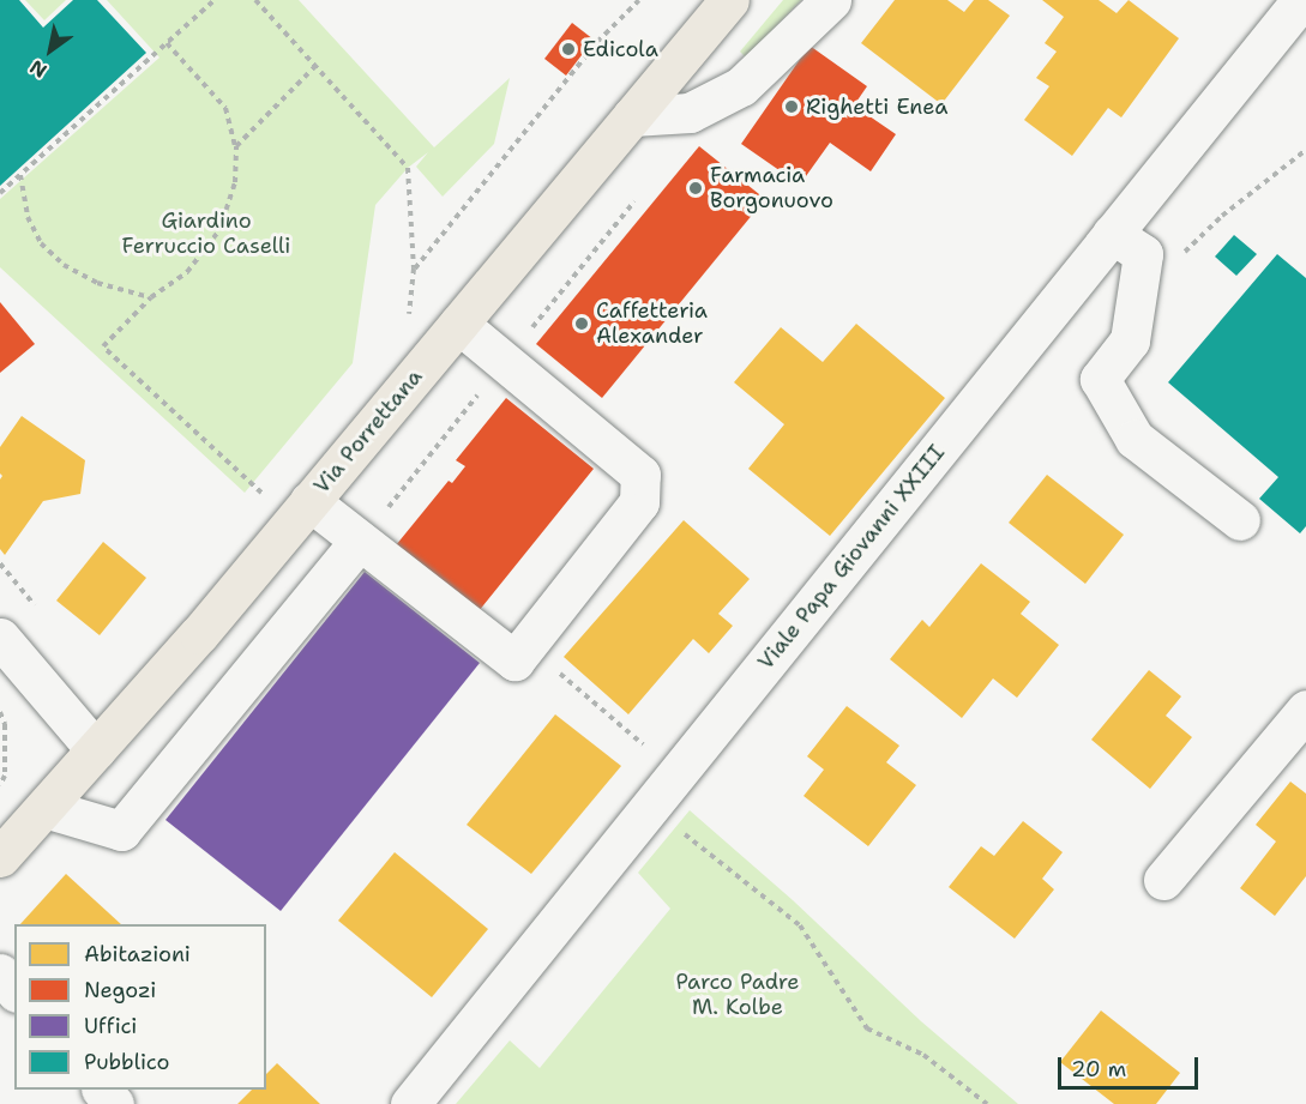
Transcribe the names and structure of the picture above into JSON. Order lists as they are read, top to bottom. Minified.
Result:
{"streets":{"main road":["Via Porrettana"],"street":["Viale Papa Giovanni XXIII"]},"parks":["Giardino Ferruccio Caselli","Parco Padre M. Kolbe"],"places":["Edicola","Righetti Enea","Farmacia Borgonuovo","Caffetteria Alexander"],"legend":["Abitazioni","Negozi","Uffici","Pubblico"],"scale_bar":"20 m","north":"bottom left"}
